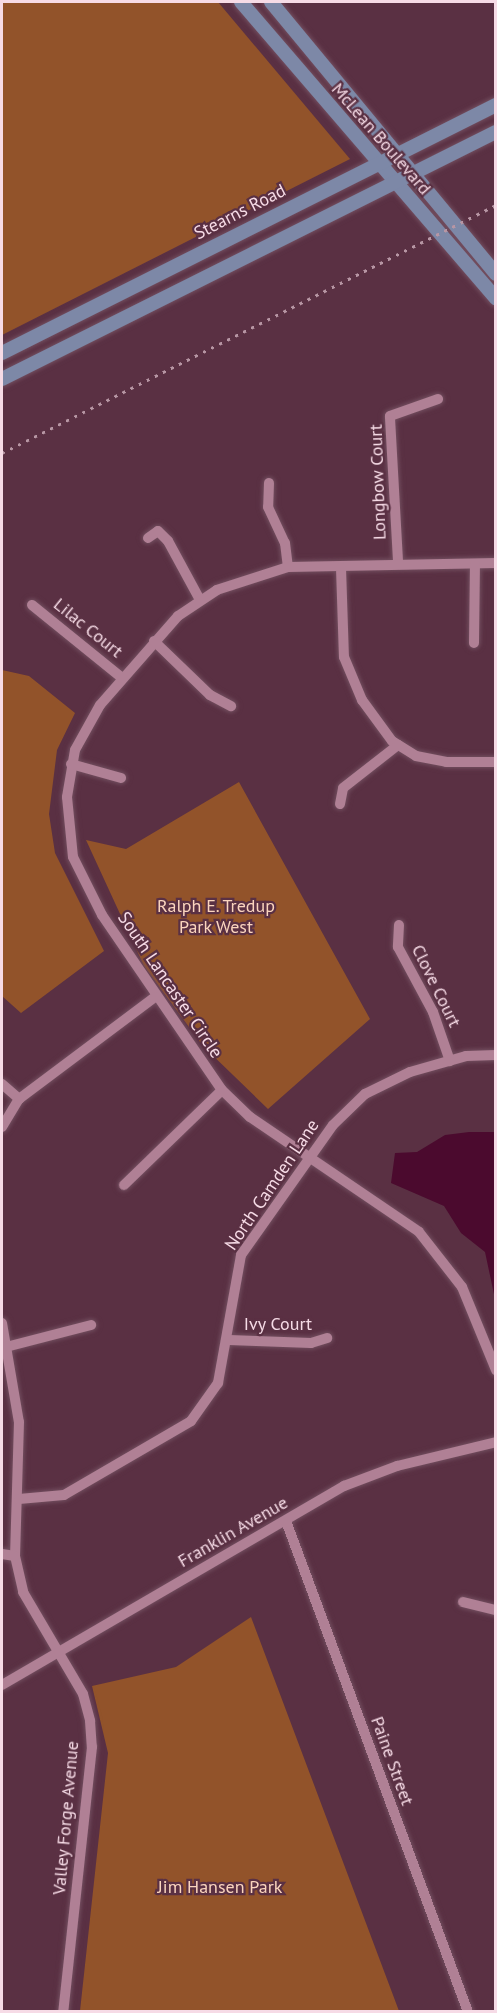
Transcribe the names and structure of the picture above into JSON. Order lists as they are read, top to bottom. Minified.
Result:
{"streets":{"main road":["McLean Boulevard","Stearns Road"],"street":["Longbow Court","Lilac Court","South Lancaster Circle","Clove Court","North Camden Lane","Ivy Court","Franklin Avenue","Paine Street","Valley Forge Avenue"]},"crossings":[["McLean Boulevard","Stearns Road"],["Longbow Court","South Lancaster Circle"],["Lilac Court","South Lancaster Circle"],["South Lancaster Circle","North Camden Lane"],["Clove Court","North Camden Lane"],["North Camden Lane","Ivy Court"],["North Camden Lane","Valley Forge Avenue"],["Franklin Avenue","Paine Street"],["Franklin Avenue","Valley Forge Avenue"]],"parks":["Ralph E. Tredup Park West","Jim Hansen Park"]}
